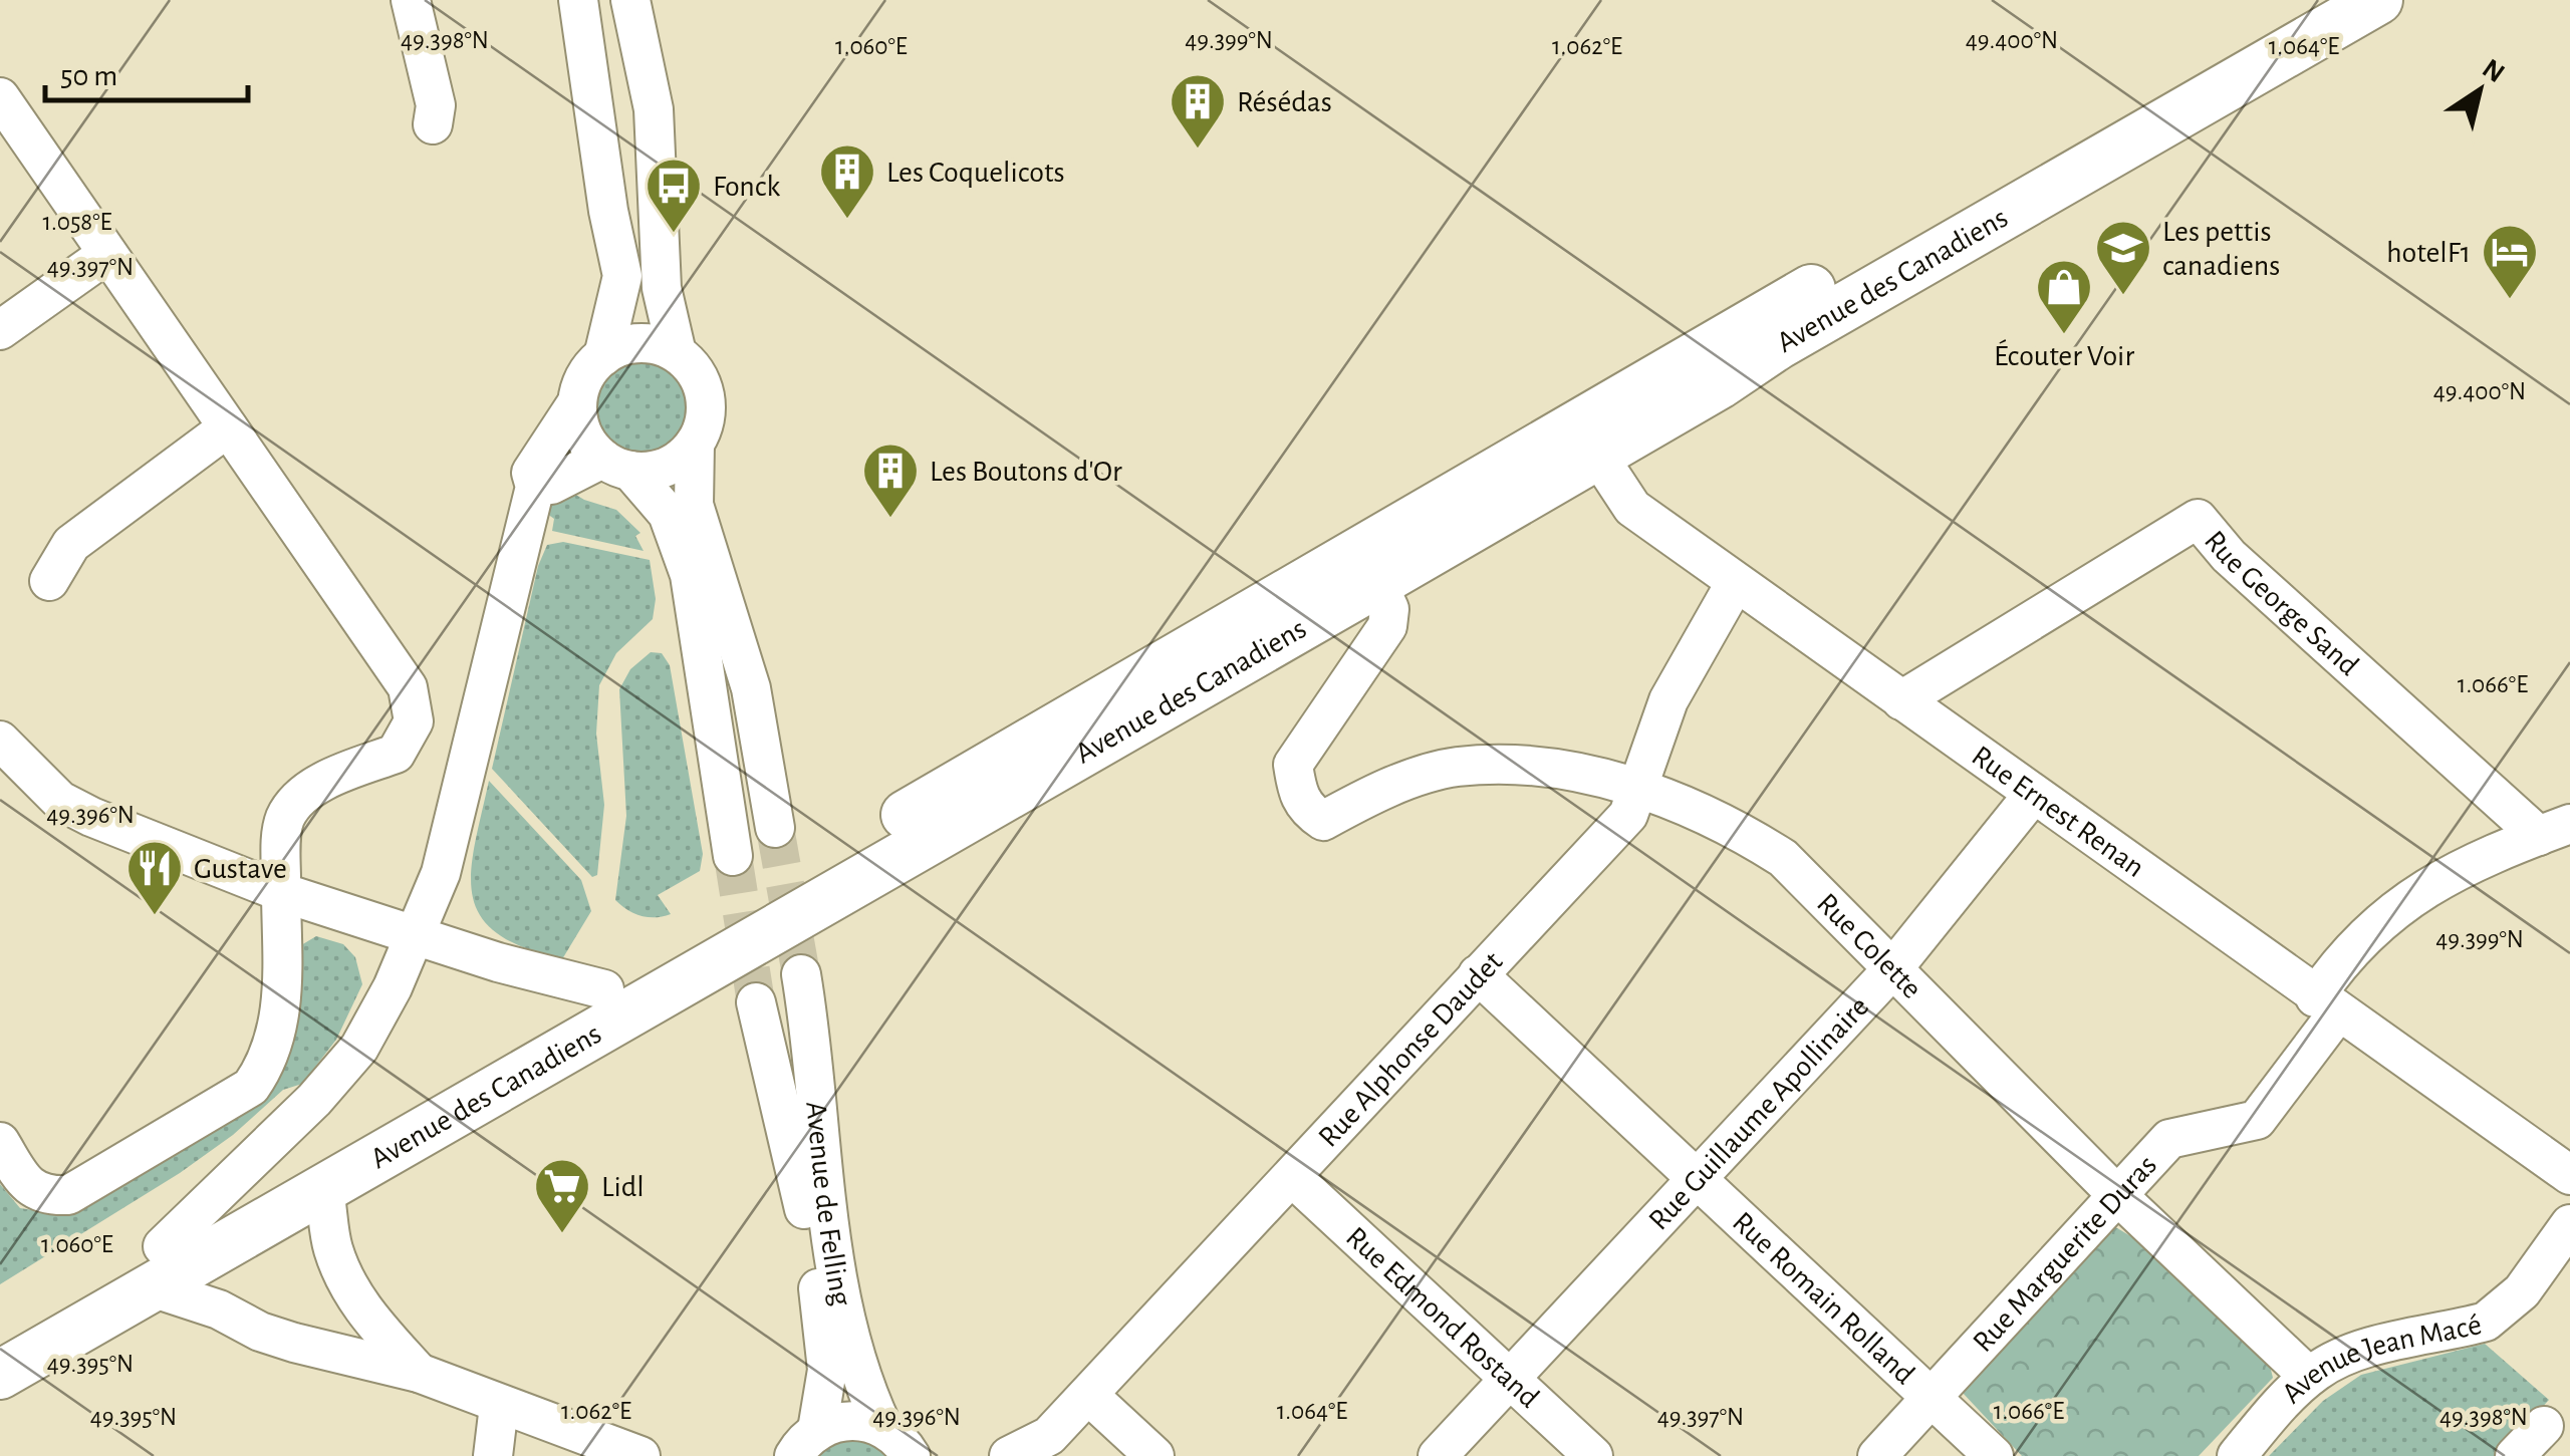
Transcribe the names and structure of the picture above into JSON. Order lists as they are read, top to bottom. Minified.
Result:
{"streets":{"main road":["Avenue des Canadiens"],"street":["Rue George Sand","Rue Ernest Renan","Rue Colette","Rue Alphonse Daudet","Rue Guillaume Apollinaire","Avenue de Felling","Rue Marguerite Duras","Rue Romain Rolland","Rue Edmond Rostand","Avenue Jean Macé"]},"crossings":[["Avenue des Canadiens","Rue Ernest Renan"],["Avenue des Canadiens","Rue Colette"],["Rue George Sand","Rue Ernest Renan"],["Rue George Sand","Rue Marguerite Duras"],["Rue Ernest Renan","Rue Alphonse Daudet"],["Rue Ernest Renan","Rue Guillaume Apollinaire"],["Rue Ernest Renan","Rue Marguerite Duras"],["Rue Colette","Rue Alphonse Daudet"],["Rue Colette","Rue Guillaume Apollinaire"],["Rue Colette","Rue Marguerite Duras"],["Rue Colette","Avenue Jean Macé"],["Rue Alphonse Daudet","Rue Romain Rolland"],["Rue Alphonse Daudet","Rue Edmond Rostand"],["Rue Guillaume Apollinaire","Rue Romain Rolland"],["Rue Guillaume Apollinaire","Rue Edmond Rostand"],["Rue Marguerite Duras","Rue Romain Rolland"]],"places":{"building":["Résédas","Les Coquelicots","Les Boutons d'Or"],"bus stop":["Fonck"],"school or university":["Les pettis canadiens"],"hotel":["hotelF1"],"shop":["Écouter Voir"],"restaurant":["Gustave"],"supermarket":["Lidl"]},"scale_bar":"50 m","north":"top right","coordinates":["49.398°N","49.399°N","49.400°N","1.060°E","1.062°E","1.064°E","1.058°E","49.397°N","1.066°E","49.396°N","49.395°N"]}
